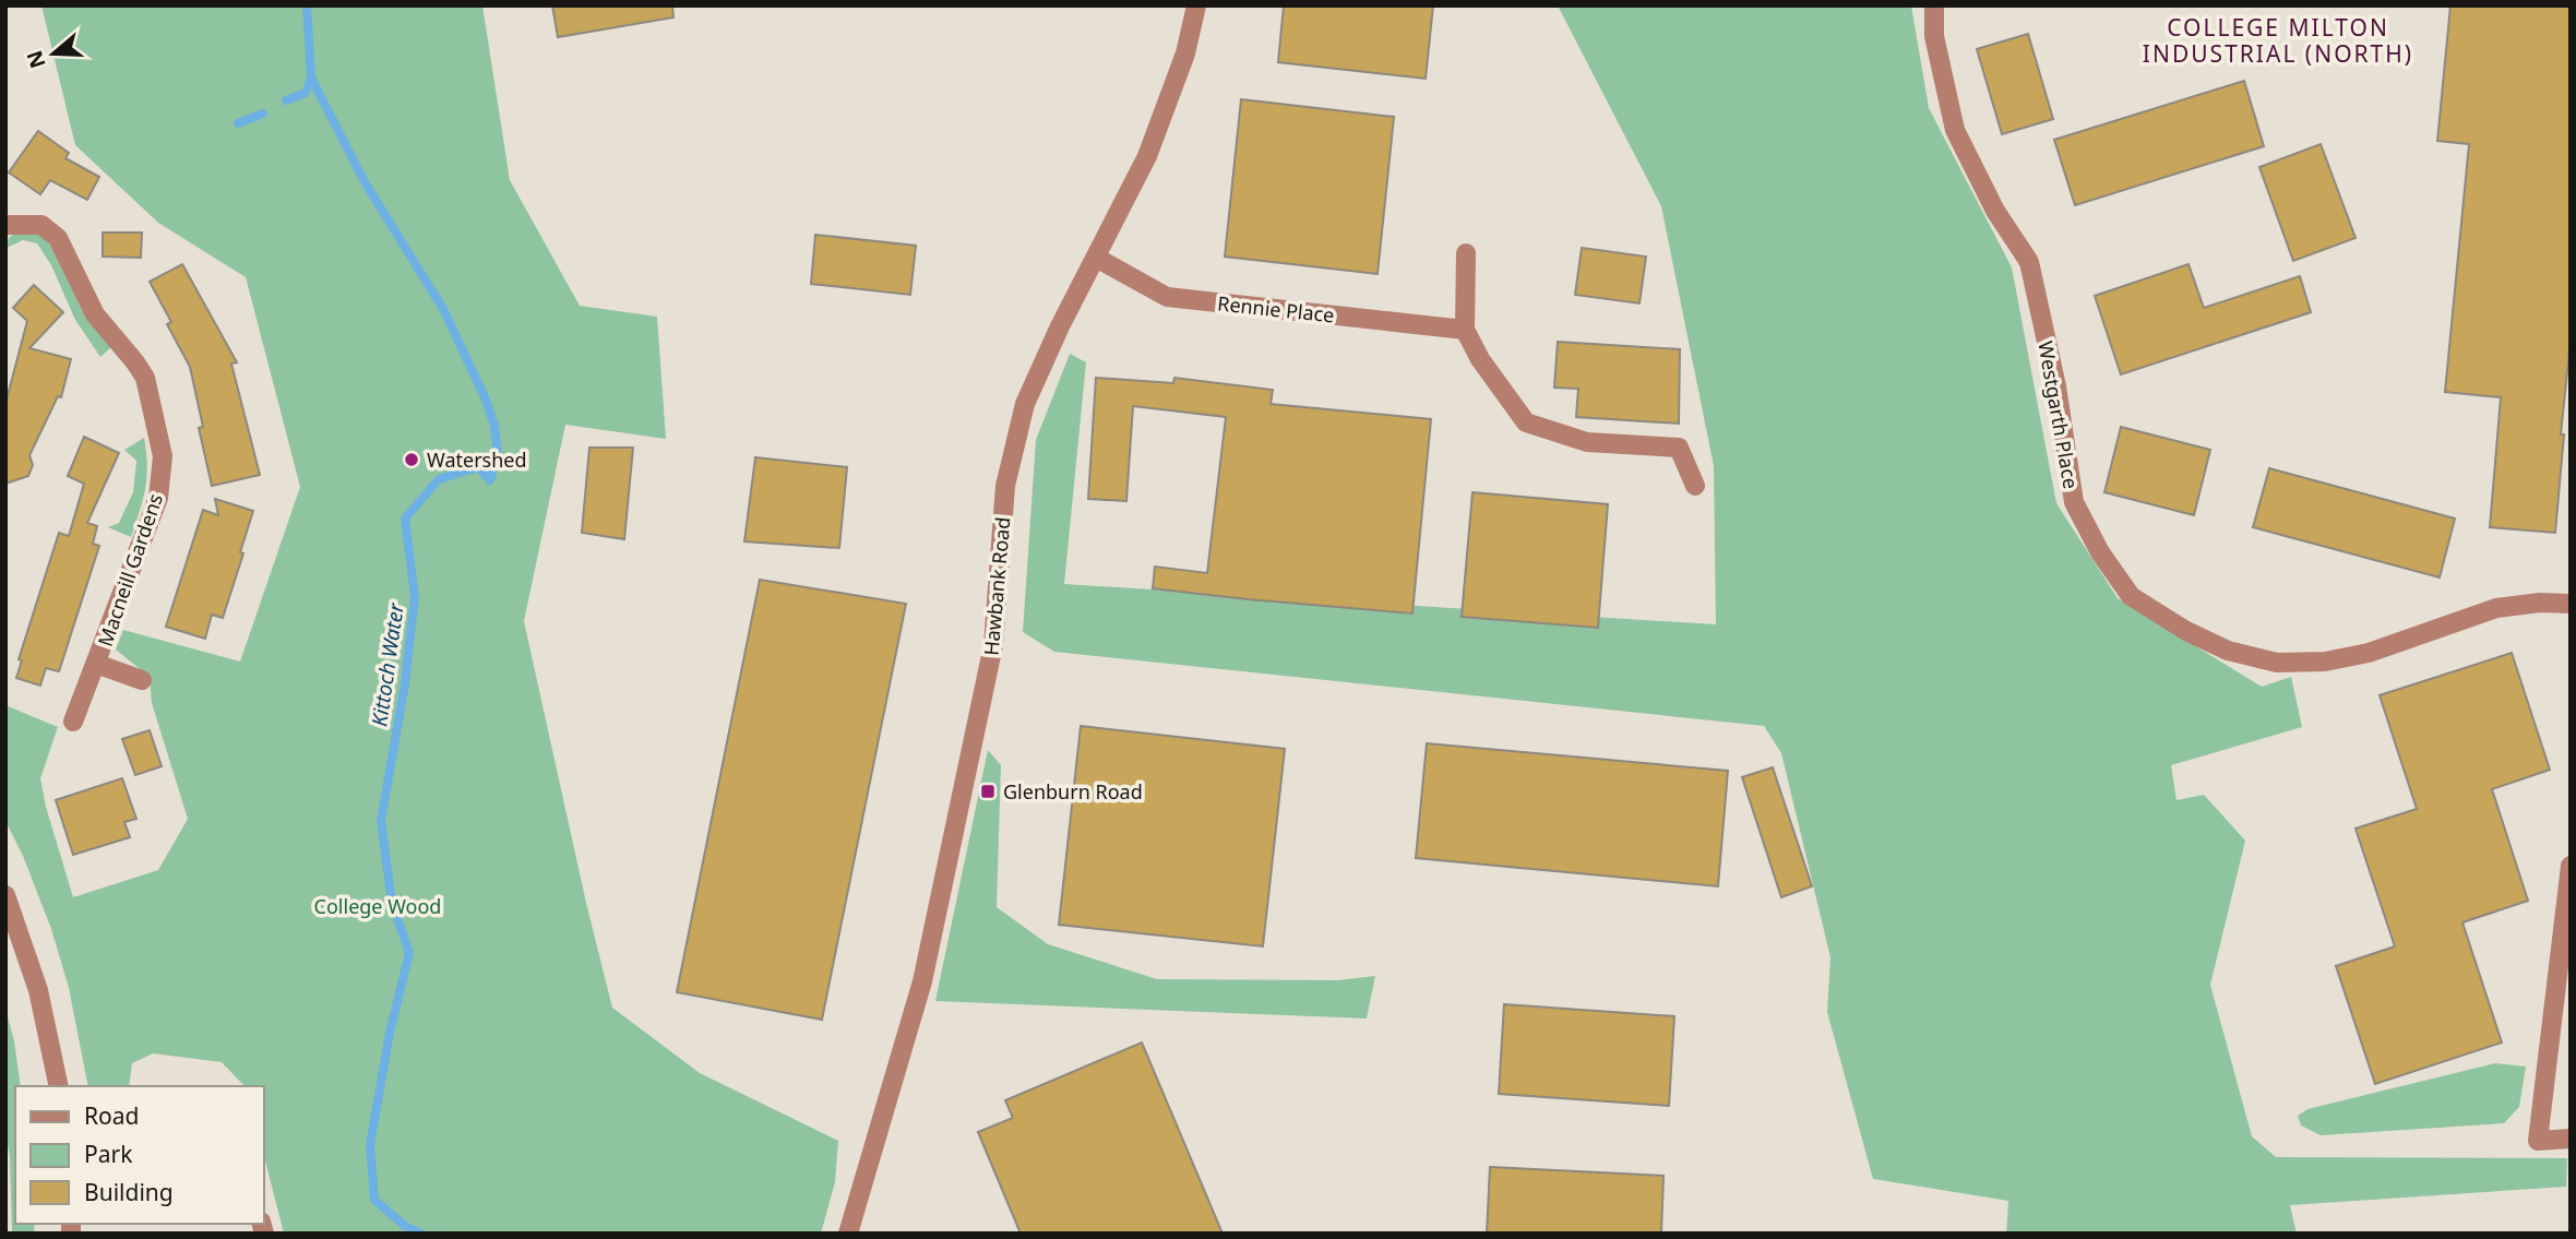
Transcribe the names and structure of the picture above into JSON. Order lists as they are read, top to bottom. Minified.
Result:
{"streets":{"street":["Rennie Place","Westgarth Place","Macneill Gardens","Hawbank Road"]},"crossings":[["Rennie Place","Hawbank Road"]],"districts":["COLLEGE MILTON INDUSTRIAL (NORTH)"],"water":["Kittoch Water"],"parks":["College Wood"],"places":{"other":["Watershed"],"transit":["Glenburn Road"]},"legend":["Road","Park","Building"],"north":"left"}
